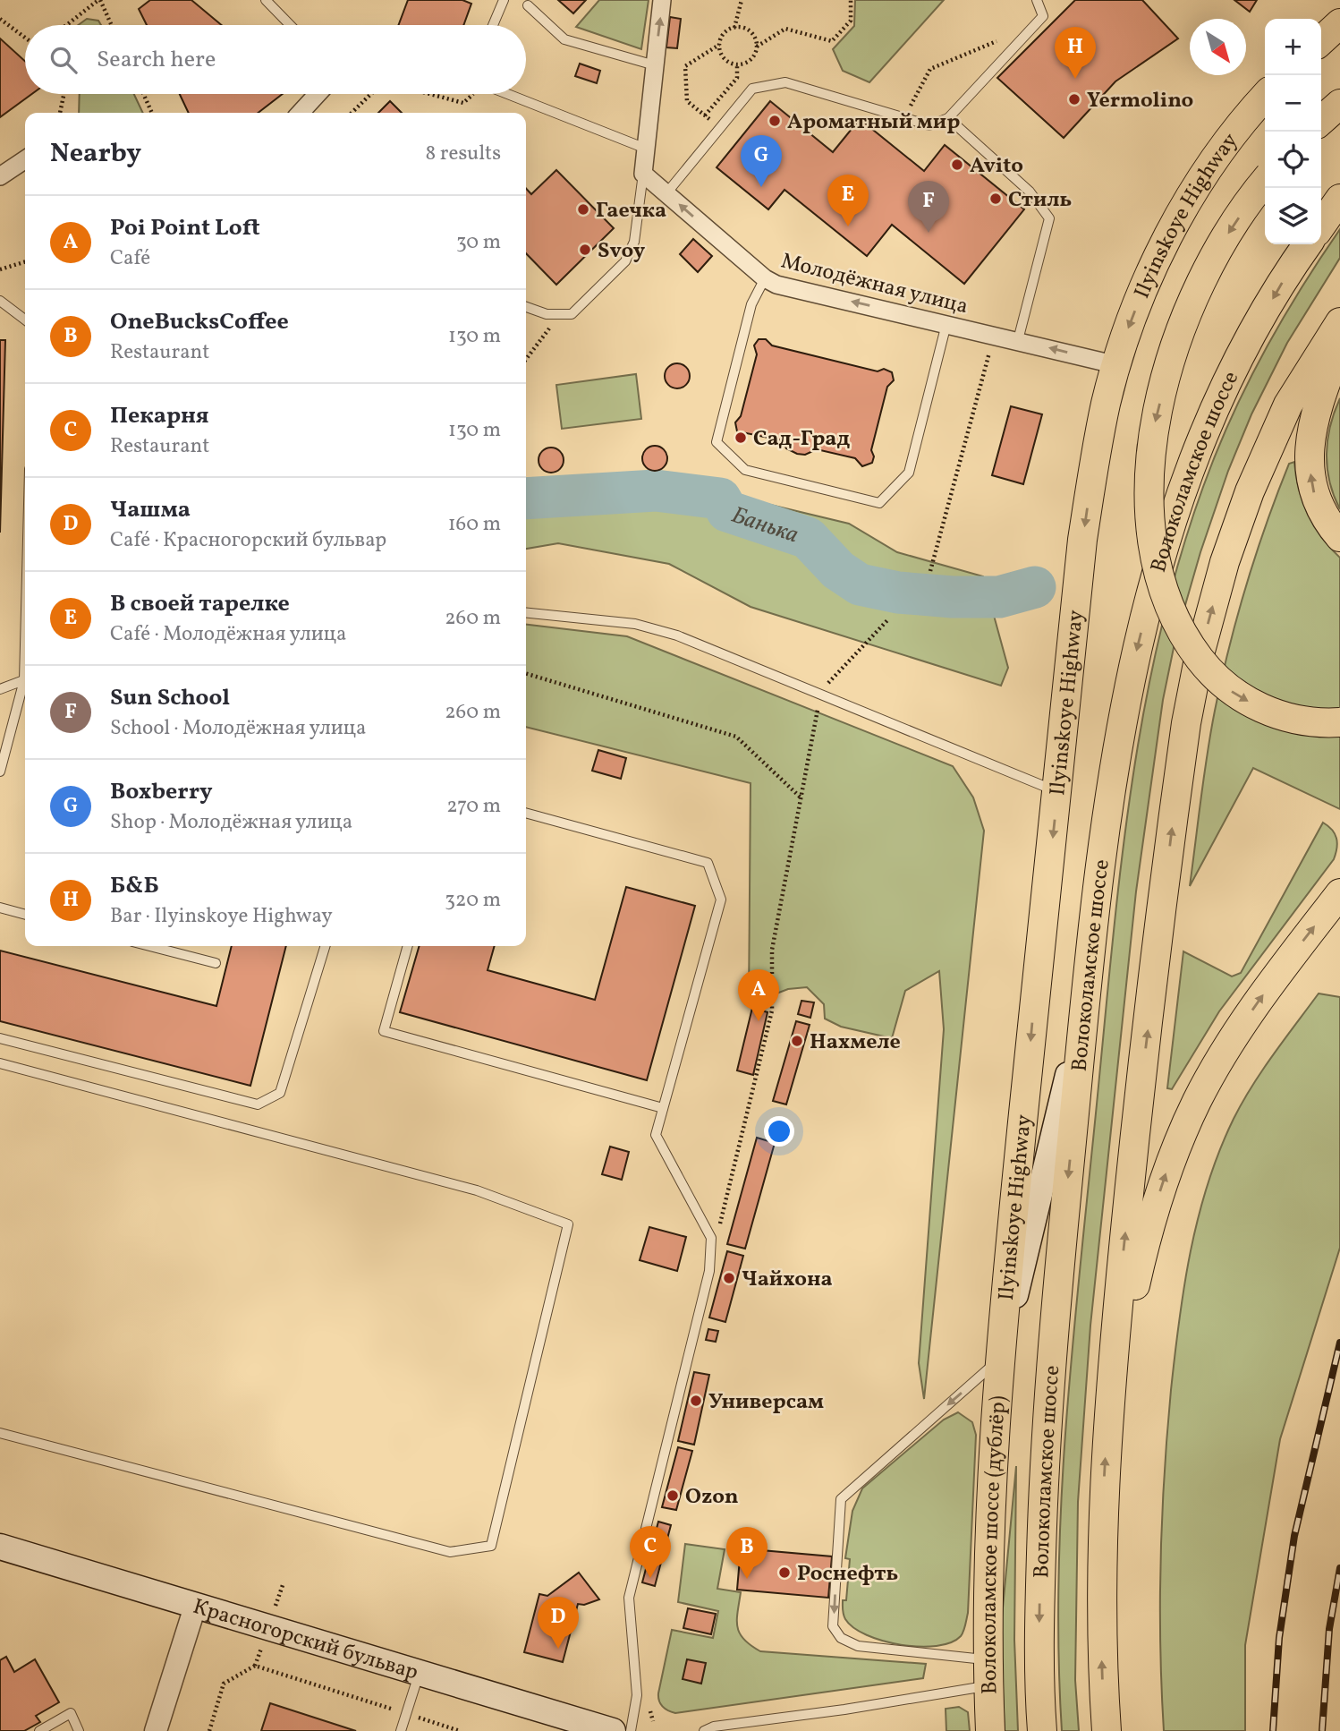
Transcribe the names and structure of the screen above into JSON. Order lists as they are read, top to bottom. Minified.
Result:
{"streets":{"main road":["Ilyinskoye Highway","Волоколамское шоссе","Волоколамское шоссе (дублёр)","Красногорский бульвар"],"street":["Молодёжная улица"]},"crossings":[["Ilyinskoye Highway","Молодёжная улица"],["Ilyinskoye Highway","Волоколамское шоссе (дублёр)"]],"one_way":["Молодёжная улица"],"water":["Банька"],"places":["Yermolino","Ароматный мир","Avito","Стиль","Гаечка","Svoy","Сад-Град","Нахмеле","Чайхона","Универсам","Ozon","Роснефть"],"north":"bottom right","page":{"map_buttons":["+","−"],"search":"Search here","pins":["H","G","E","F","A","C","B","D"],"heading":["Nearby","8 results"],"list":[{"mark":"A","name":"Poi Point Loft","note":"Café","value":"30 m"},{"mark":"B","name":"OneBucksCoffee","note":"Restaurant","value":"130 m"},{"mark":"C","name":"Пекарня","note":"Restaurant","value":"130 m"},{"mark":"D","name":"Чашма","note":"Café · Красногорский бульвар","value":"160 m"},{"mark":"E","name":"В своей тарелке","note":"Café · Молодёжная улица","value":"260 m"},{"mark":"F","name":"Sun School","note":"School · Молодёжная улица","value":"260 m"},{"mark":"G","name":"Boxberry","note":"Shop · Молодёжная улица","value":"270 m"},{"mark":"H","name":"Б&Б","note":"Bar · Ilyinskoye Highway","value":"320 m"}]}}
